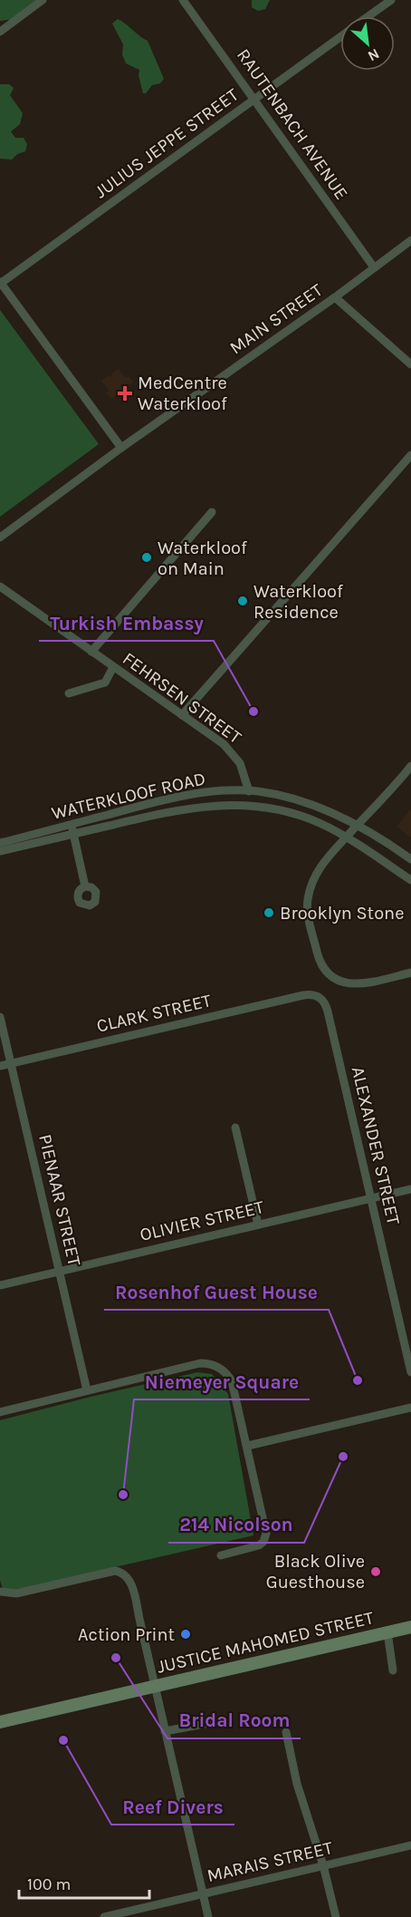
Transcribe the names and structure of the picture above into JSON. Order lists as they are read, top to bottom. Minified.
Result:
{"streets":{"main road":["JUSTICE MAHOMED STREET"],"street":["RAUTENBACH AVENUE","JULIUS JEPPE STREET","MAIN STREET","FEHRSEN STREET","WATERKLOOF ROAD","CLARK STREET","ALEXANDER STREET","PIENAAR STREET","OLIVIER STREET","MARAIS STREET"]},"crossings":[["RAUTENBACH AVENUE","JULIUS JEPPE STREET"],["RAUTENBACH AVENUE","MAIN STREET"],["FEHRSEN STREET","WATERKLOOF ROAD"],["CLARK STREET","ALEXANDER STREET"],["CLARK STREET","PIENAAR STREET"],["ALEXANDER STREET","OLIVIER STREET"],["PIENAAR STREET","OLIVIER STREET"]],"places":{"health":["MedCentre Waterkloof"],"other":["Waterkloof on Main","Waterkloof Residence","Turkish Embassy","Brooklyn Stone","Rosenhof Guest House","214 Nicolson","Niemeyer Square","Black Olive Guesthouse","Action Print","Bridal Room","Reef Divers"]},"scale_bar":"100 m","north":"bottom right"}
